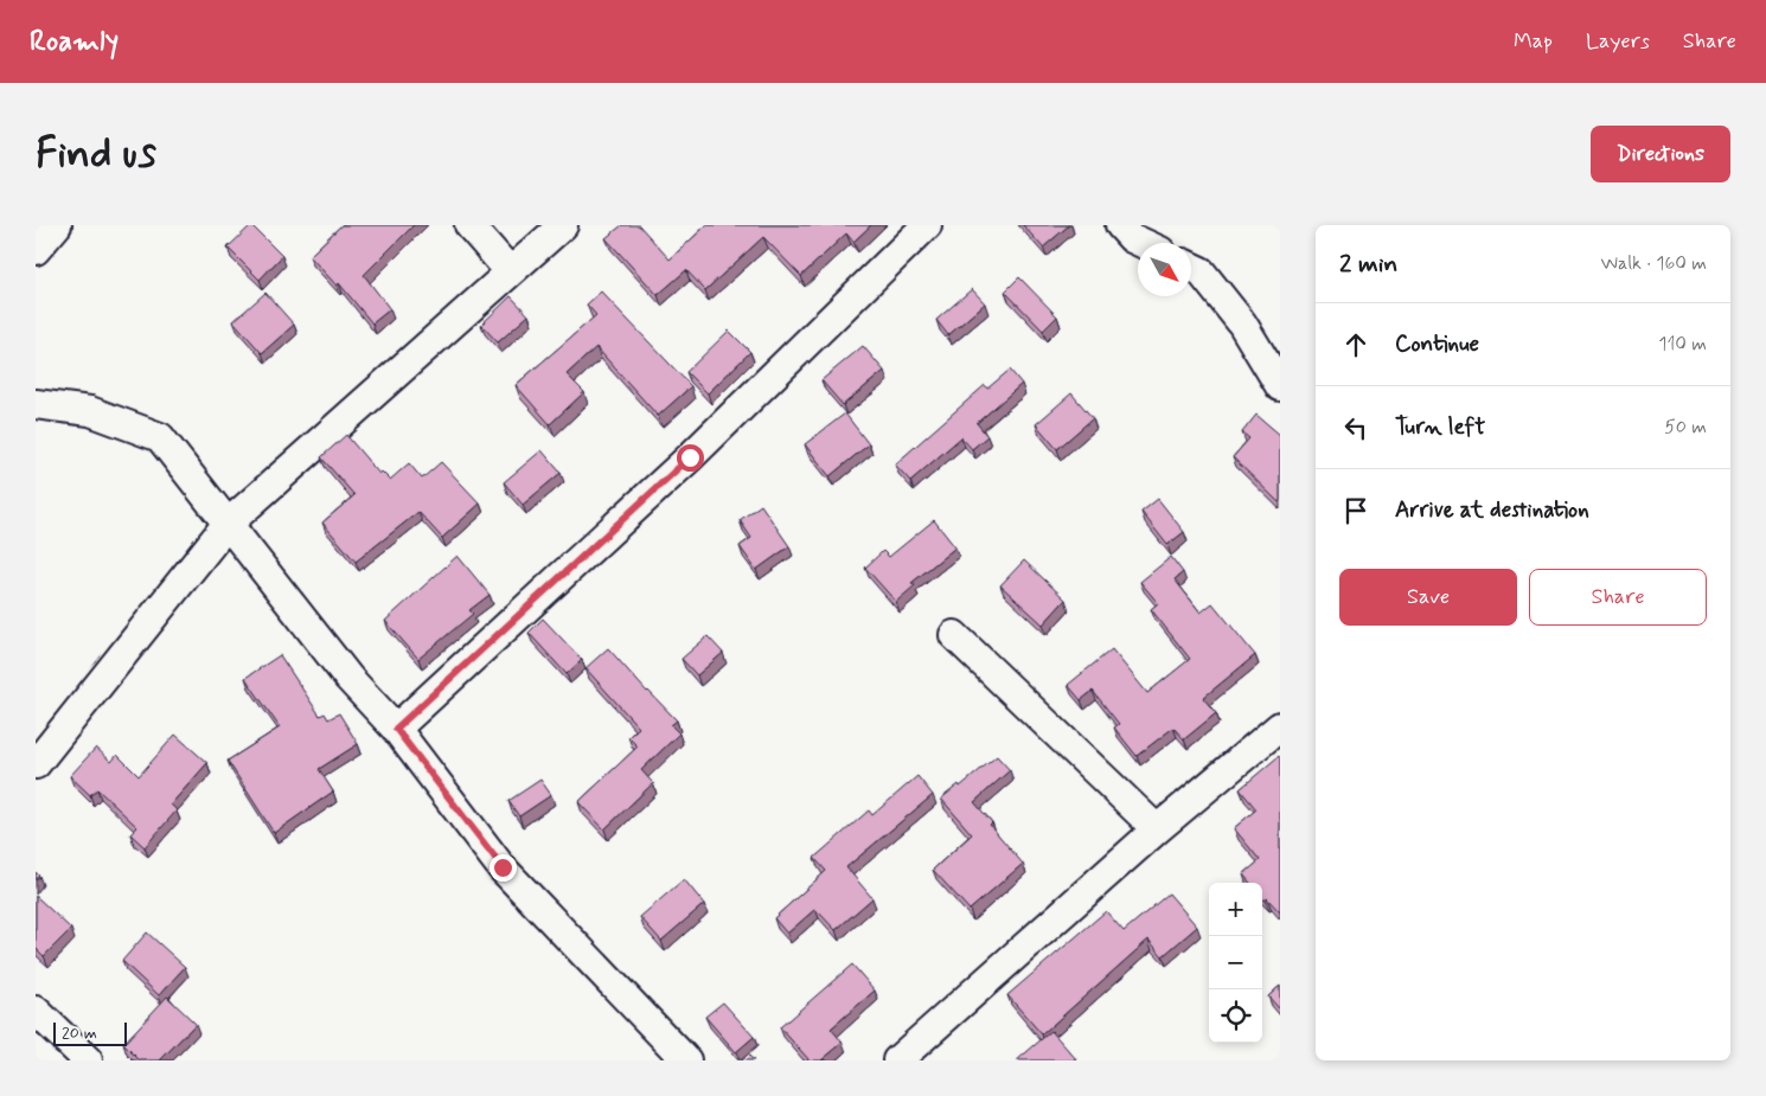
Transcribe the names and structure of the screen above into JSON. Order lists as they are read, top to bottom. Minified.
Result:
{"scale_bar":"20 m","north":"bottom right","page":{"header":"Roamly","nav":["Map","Layers","Share"],"buttons":["Directions",["Save","Share"]],"title":"Find us","heading":["2 min","Walk · 160 m"],"list":[["Continue","110 m"],["Turn left","50 m"],"Arrive at destination"],"map_buttons":["+","−"],"scale":"20 m"}}
